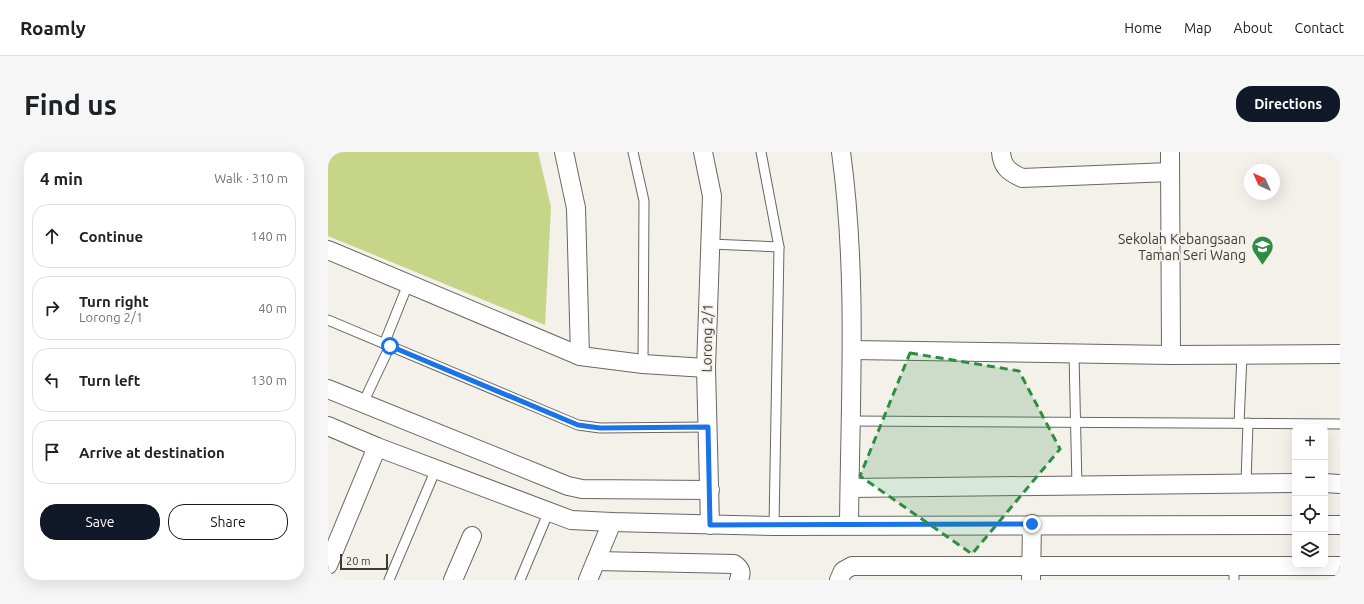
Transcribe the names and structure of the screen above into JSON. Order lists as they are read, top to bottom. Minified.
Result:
{"streets":{"street":["Lorong 2/1"]},"places":{"school or university":["Sekolah Kebangsaan Taman Seri Wang"]},"scale_bar":"20 m","north":"top left","page":{"header":"Roamly","nav":["Home","Map","About","Contact"],"buttons":["Directions",["Save","Share"]],"title":"Find us","heading":["4 min","Walk · 310 m"],"list":[["Continue","140 m"],["Turn right","Lorong 2/1","40 m"],["Turn left","130 m"],"Arrive at destination"],"map_buttons":["+","−"],"scale":"20 m"}}
